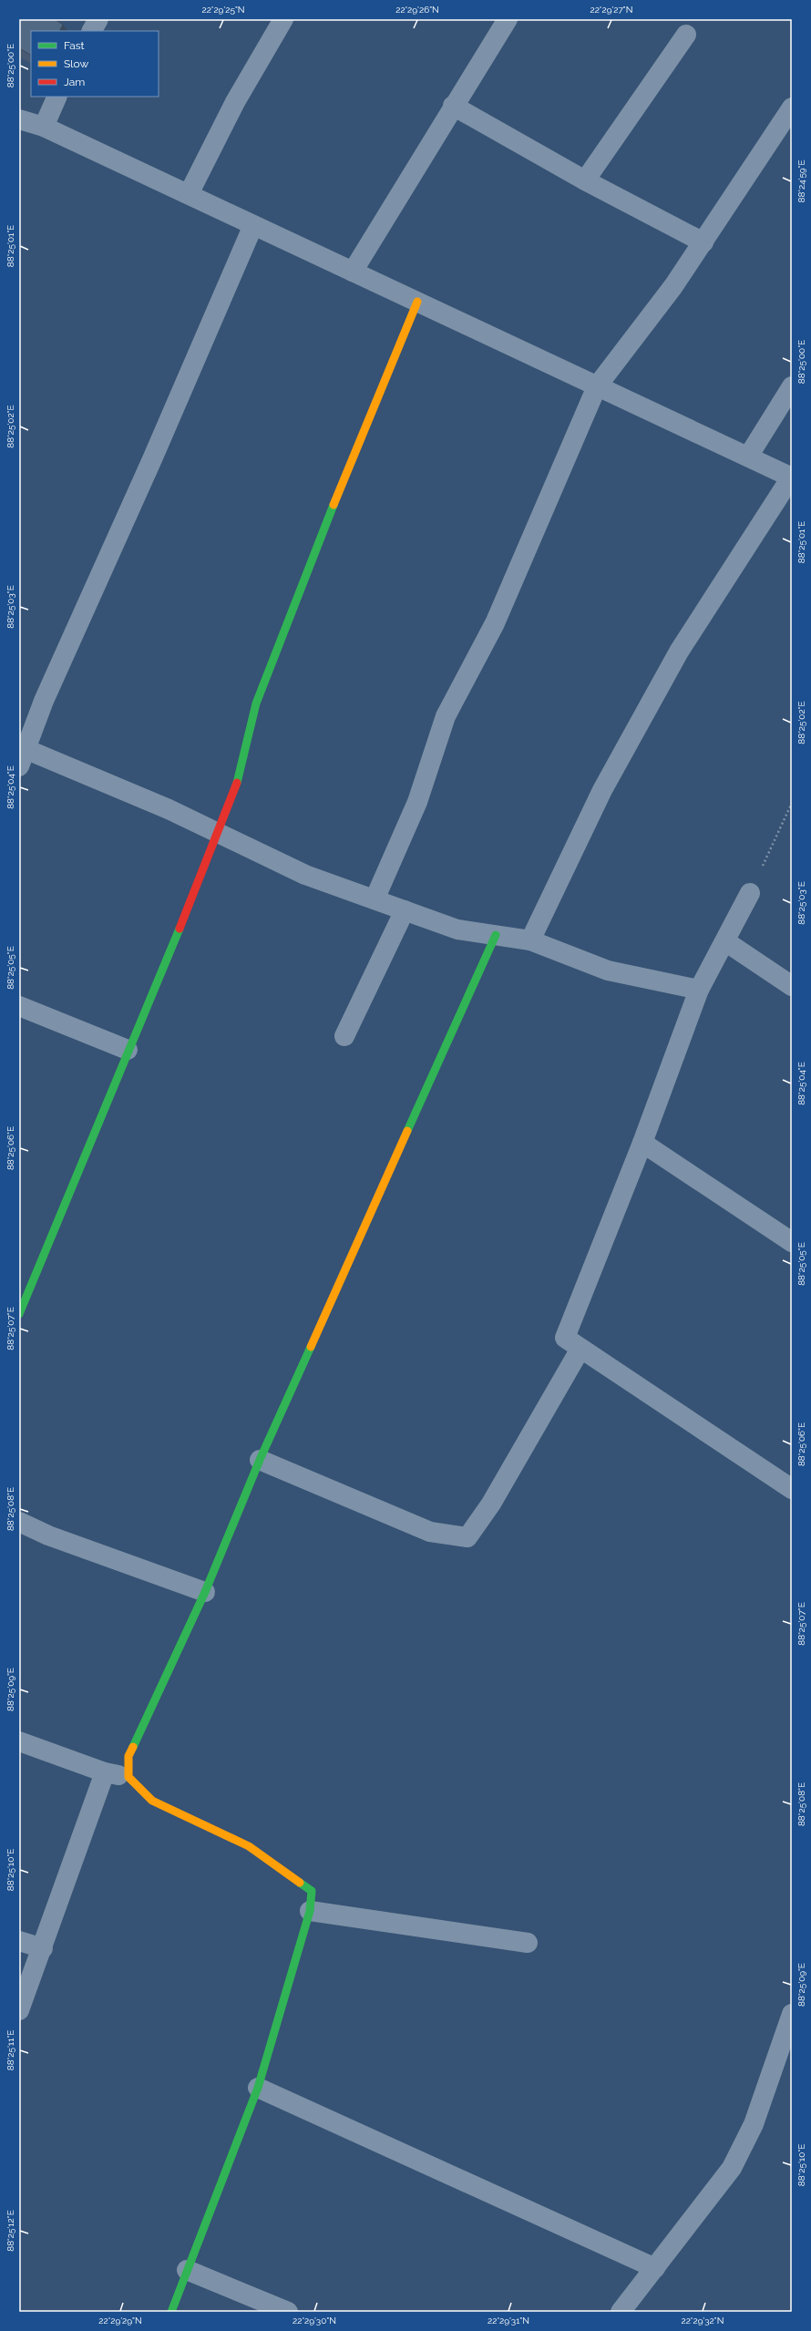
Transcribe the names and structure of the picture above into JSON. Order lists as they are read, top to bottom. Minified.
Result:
{"legend":["Fast","Slow","Jam"],"coordinates":["22°29'25\"N","22°29'26\"N","22°29'27\"N","88°25'00\"E","88°24'59\"E","88°25'01\"E","88°25'02\"E","88°25'03\"E","88°25'04\"E","88°25'05\"E","88°25'06\"E","88°25'07\"E","88°25'08\"E","88°25'09\"E","88°25'10\"E","88°25'11\"E","88°25'12\"E","22°29'29\"N","22°29'30\"N","22°29'31\"N","22°29'32\"N"]}
